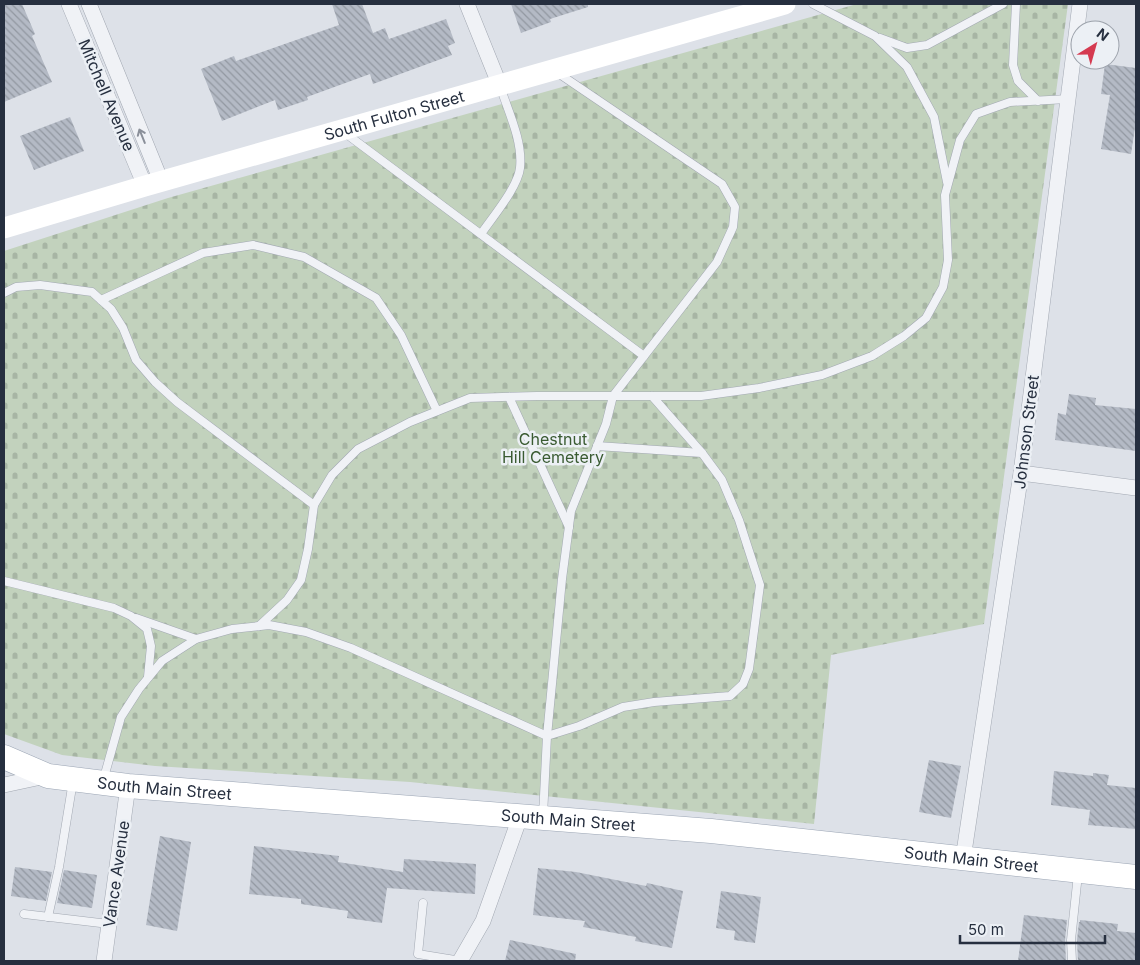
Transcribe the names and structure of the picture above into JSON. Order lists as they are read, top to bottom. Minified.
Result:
{"streets":{"main road":["South Main Street"],"street":["Mitchell Avenue","South Fulton Street","Johnson Street","Vance Avenue"]},"crossings":[["Mitchell Avenue","South Fulton Street"],["Johnson Street","South Main Street"],["South Main Street","Vance Avenue"]],"parks":["Chestnut Hill Cemetery"],"scale_bar":"50 m","north":"top right"}
